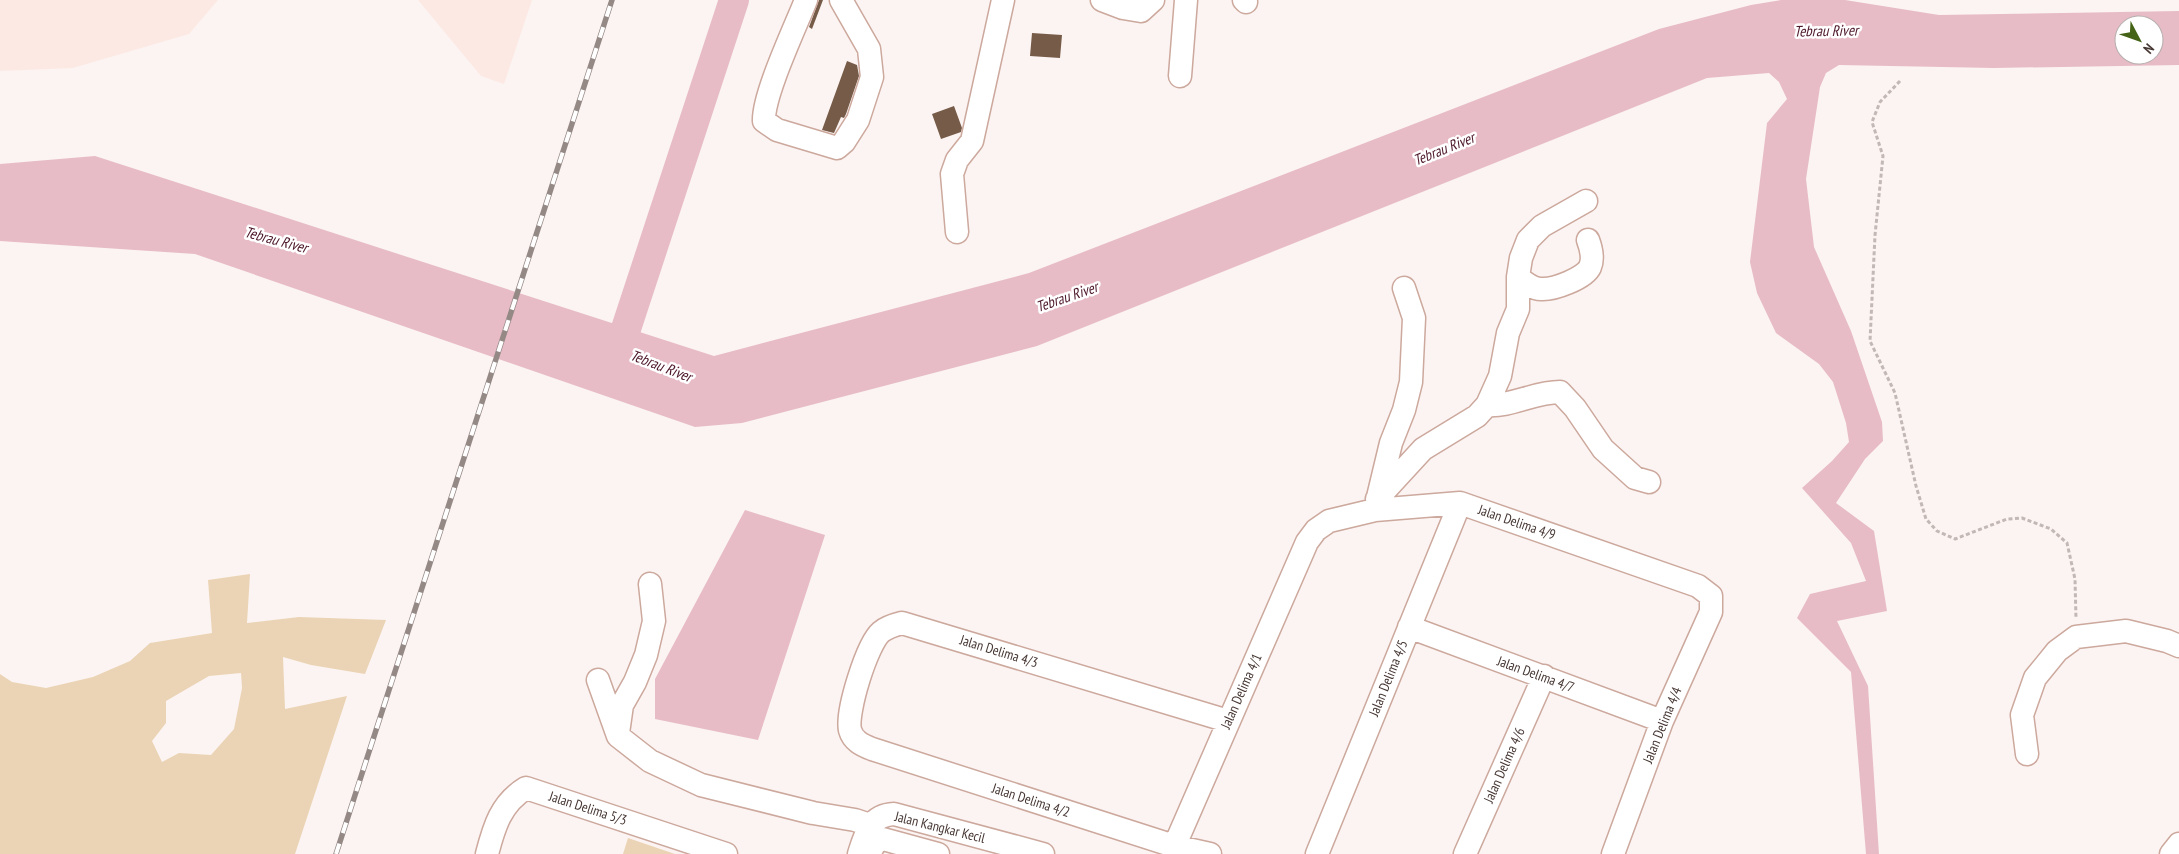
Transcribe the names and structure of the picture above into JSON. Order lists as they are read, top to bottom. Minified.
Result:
{"streets":{"street":["Jalan Delima 4/9","Jalan Delima 4/3","Jalan Delima 4/7","Jalan Delima 4/5","Jalan Delima 4/1","Jalan Delima 4/4","Jalan Delima 4/6","Jalan Delima 4/2","Jalan Delima 5/3","Jalan Kangkar Kecil"]},"crossings":[["Jalan Delima 4/9","Jalan Delima 4/5"],["Jalan Delima 4/9","Jalan Delima 4/1"],["Jalan Delima 4/9","Jalan Delima 4/4"],["Jalan Delima 4/3","Jalan Delima 4/1"],["Jalan Delima 4/3","Jalan Delima 4/2"],["Jalan Delima 4/7","Jalan Delima 4/5"],["Jalan Delima 4/7","Jalan Delima 4/4"],["Jalan Delima 4/7","Jalan Delima 4/6"],["Jalan Delima 4/1","Jalan Delima 4/2"]],"water":["Tebrau River"],"north":"bottom right"}
